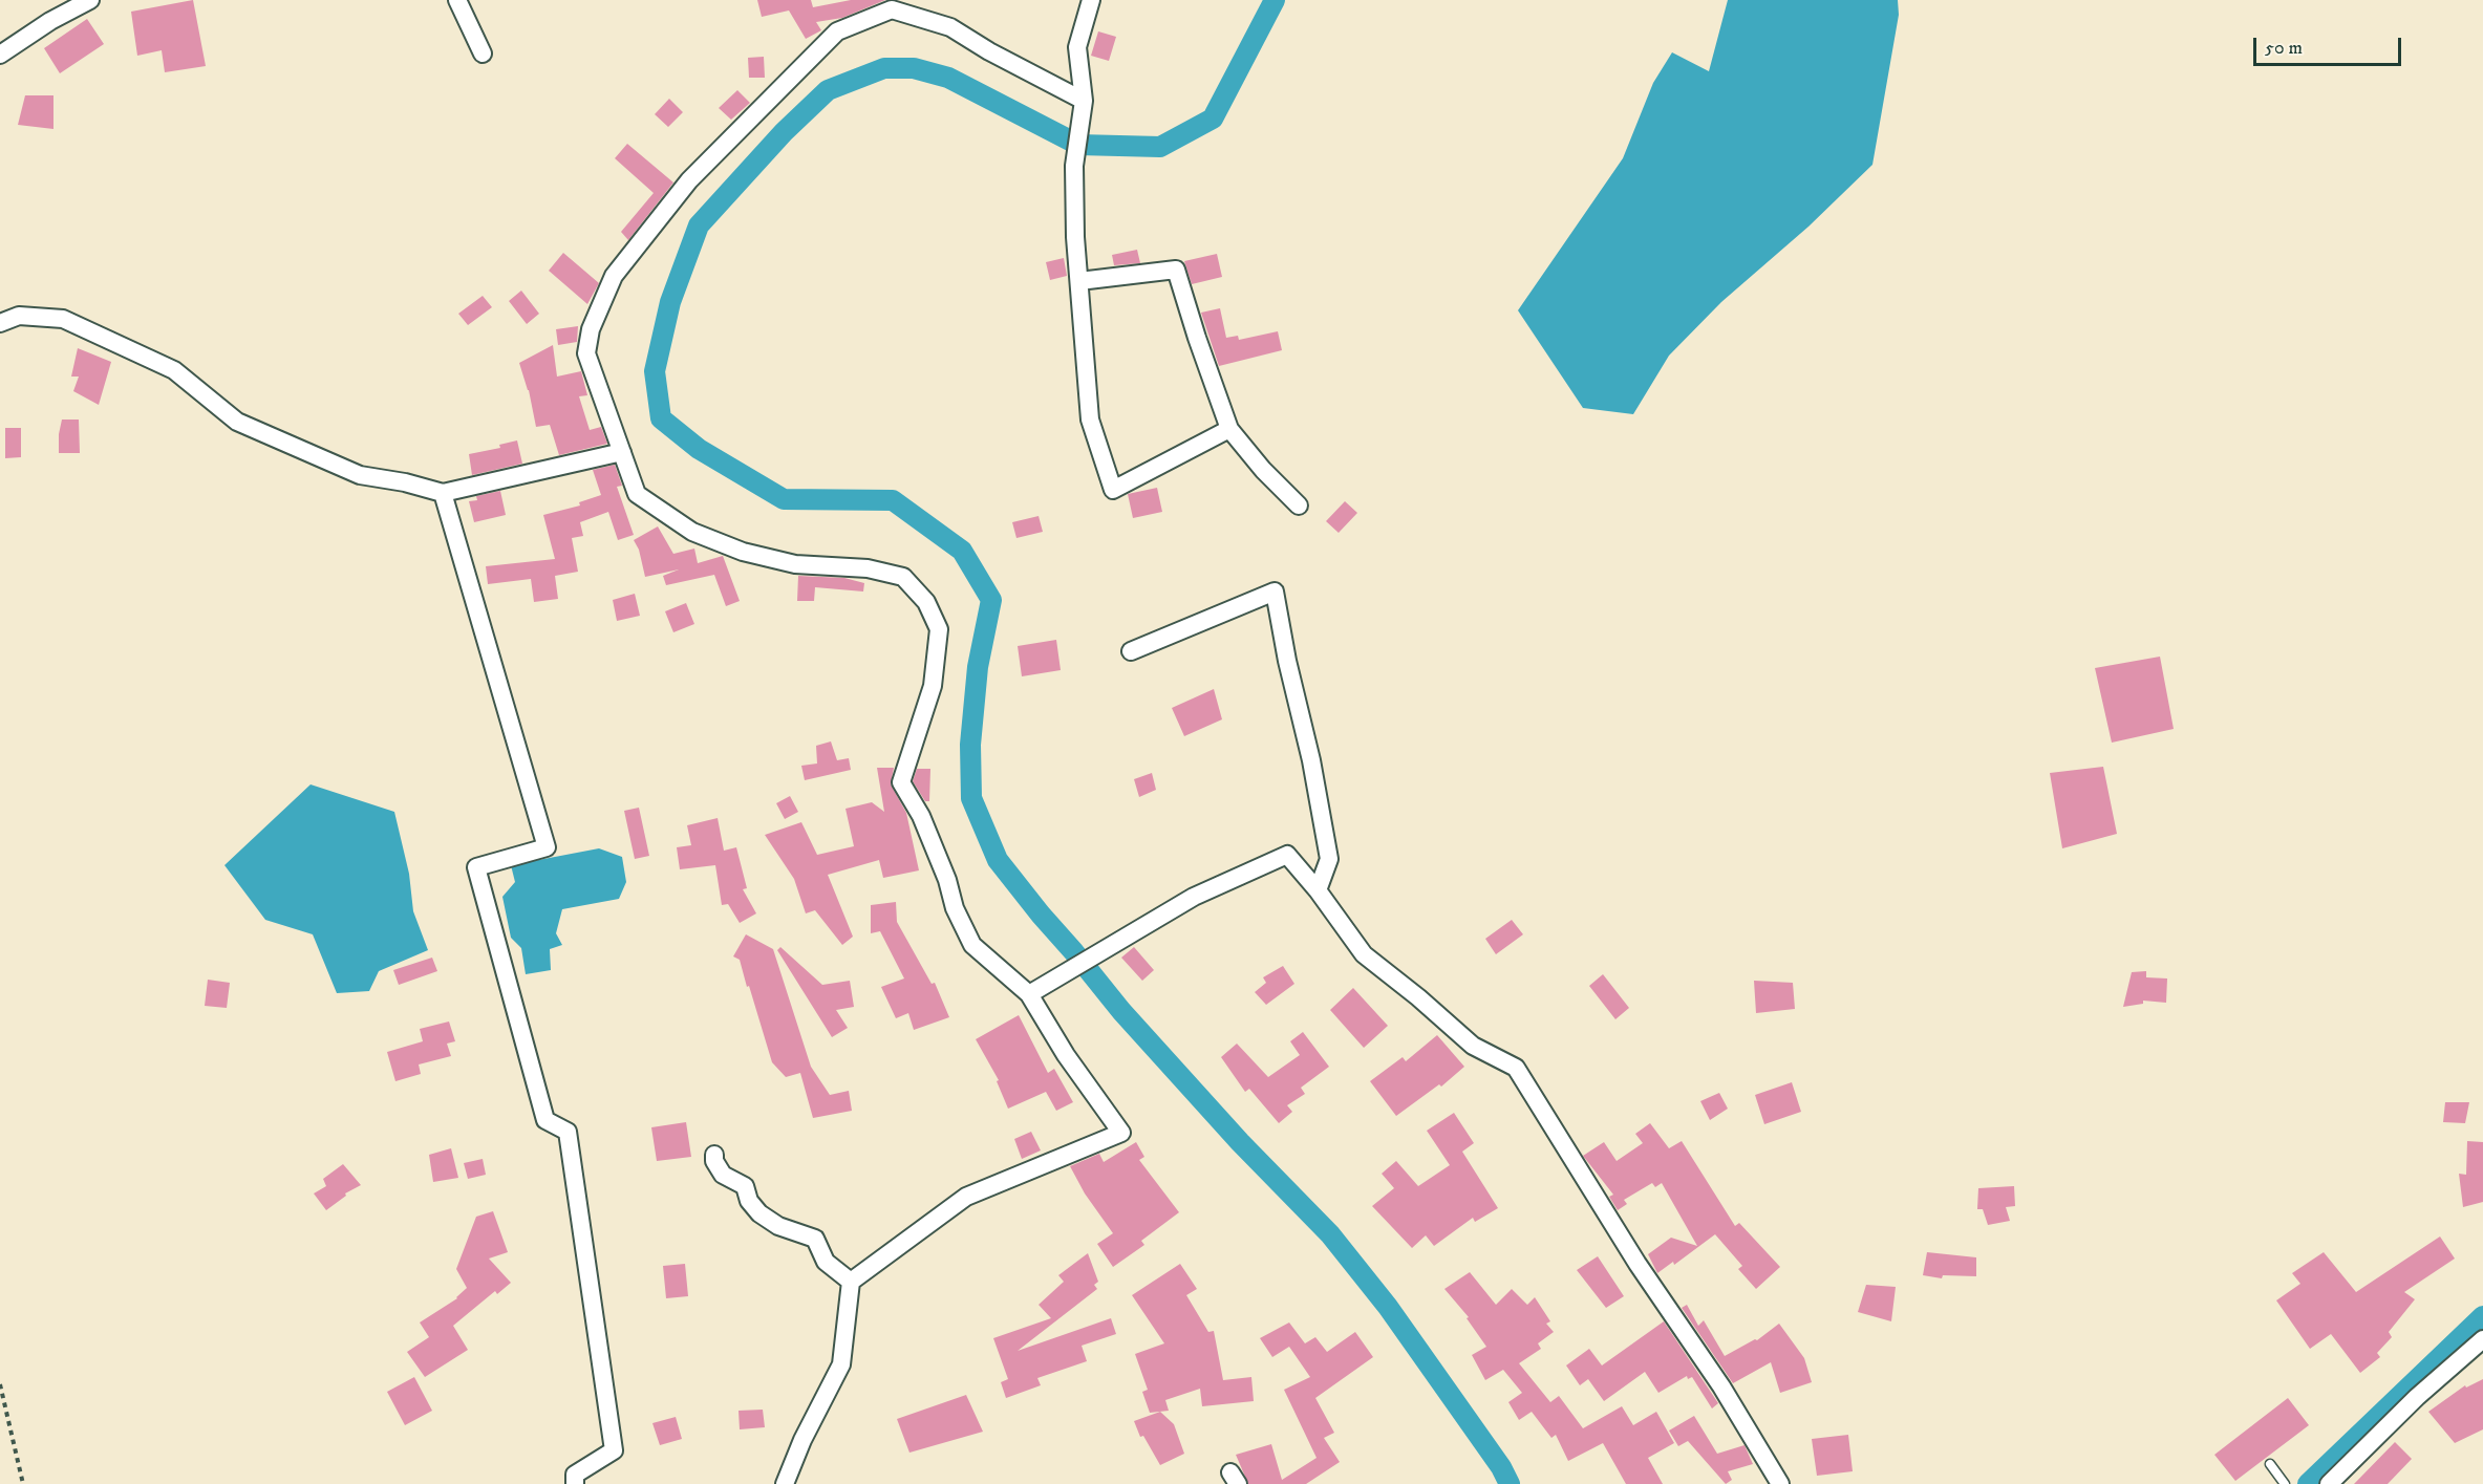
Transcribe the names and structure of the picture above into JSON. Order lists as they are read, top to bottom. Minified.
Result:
{"scale_bar":"50 m"}
